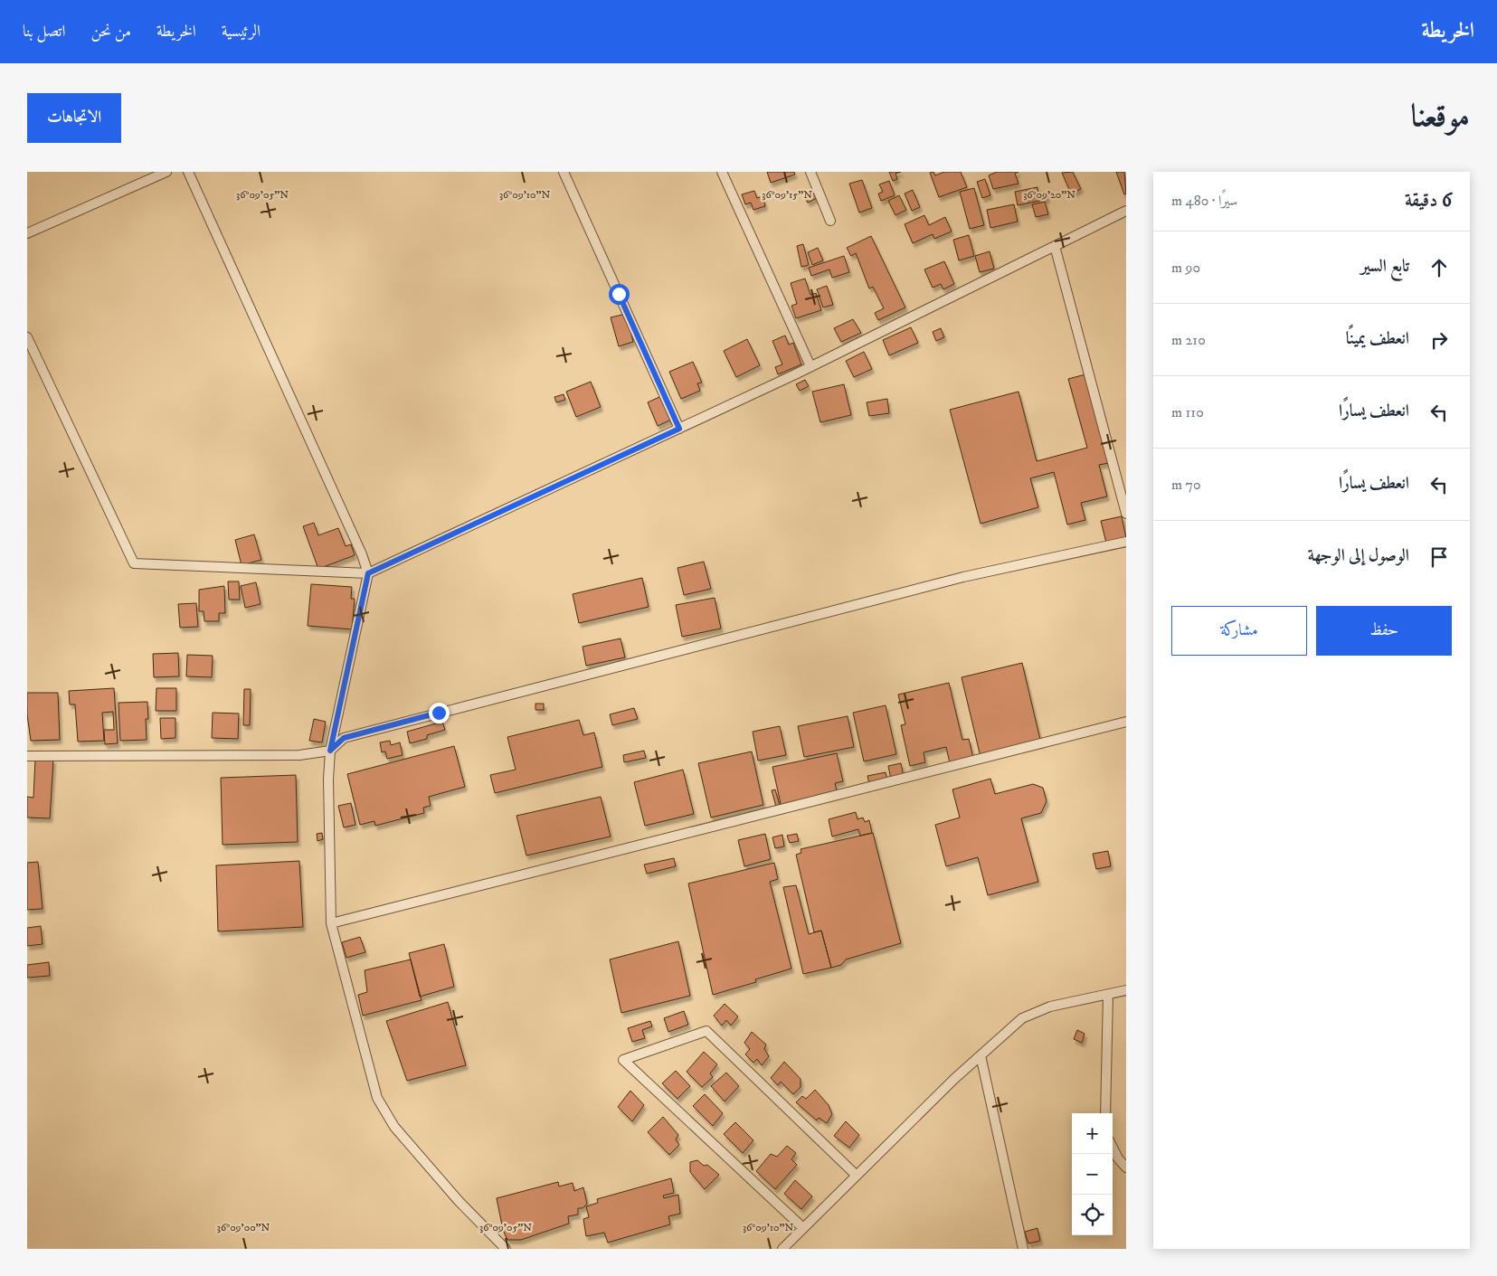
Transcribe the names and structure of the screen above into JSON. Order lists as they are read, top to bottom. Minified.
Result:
{"page":{"header":"الخريطة","nav":["الرئيسية","الخريطة","من نحن","اتصل بنا"],"title":"موقعنا","buttons":["الاتجاهات",["حفظ","مشاركة"]],"heading":["6 دقيقة","سيرًا · 480 m"],"list":[["تابع السير","90 m"],["انعطف يمينًا","210 m"],["انعطف يسارًا","110 m"],["انعطف يسارًا","70 m"],"الوصول إلى الوجهة"],"map_buttons":["+","−"]},"coordinates":["36°09'05\"N","36°09'10\"N","36°09'15\"N","36°09'20\"N","36°09'00\"N"]}
